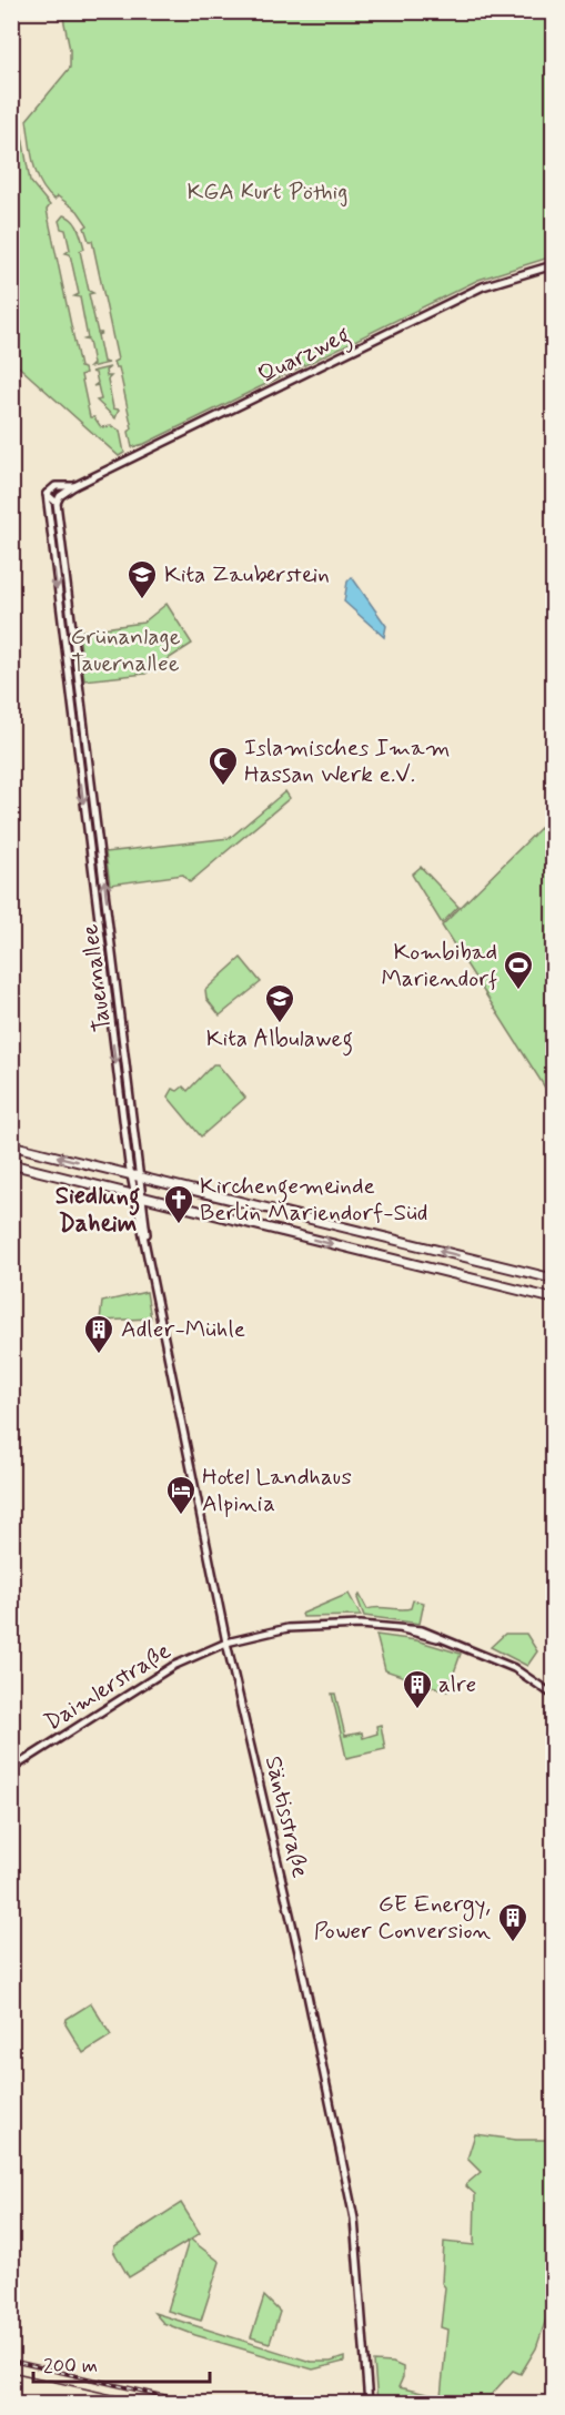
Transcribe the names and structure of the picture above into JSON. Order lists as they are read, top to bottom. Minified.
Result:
{"streets":{"street":["Quarzweg","Tauernallee","Daimlerstraße","Säntisstraße"]},"crossings":[["Quarzweg","Tauernallee"],["Tauernallee","Säntisstraße"],["Daimlerstraße","Säntisstraße"]],"districts":["Siedlung Daheim"],"parks":["KGA Kurt Pöthig","Grünanlage Tauernallee"],"places":{"school or university":["Kita Zauberstein","Kita Albulaweg"],"mosque":["Islamisches Imam Hassan Werk e.V."],"sports":["Kombibad Mariendorf"],"church":["Kirchengemeinde Berlin Mariendorf-Süd"],"building":["Adler-Mühle","alre","GE Energy, Power Conversion"],"hotel":["Hotel Landhaus Alpinia"]},"scale_bar":"200 m"}
